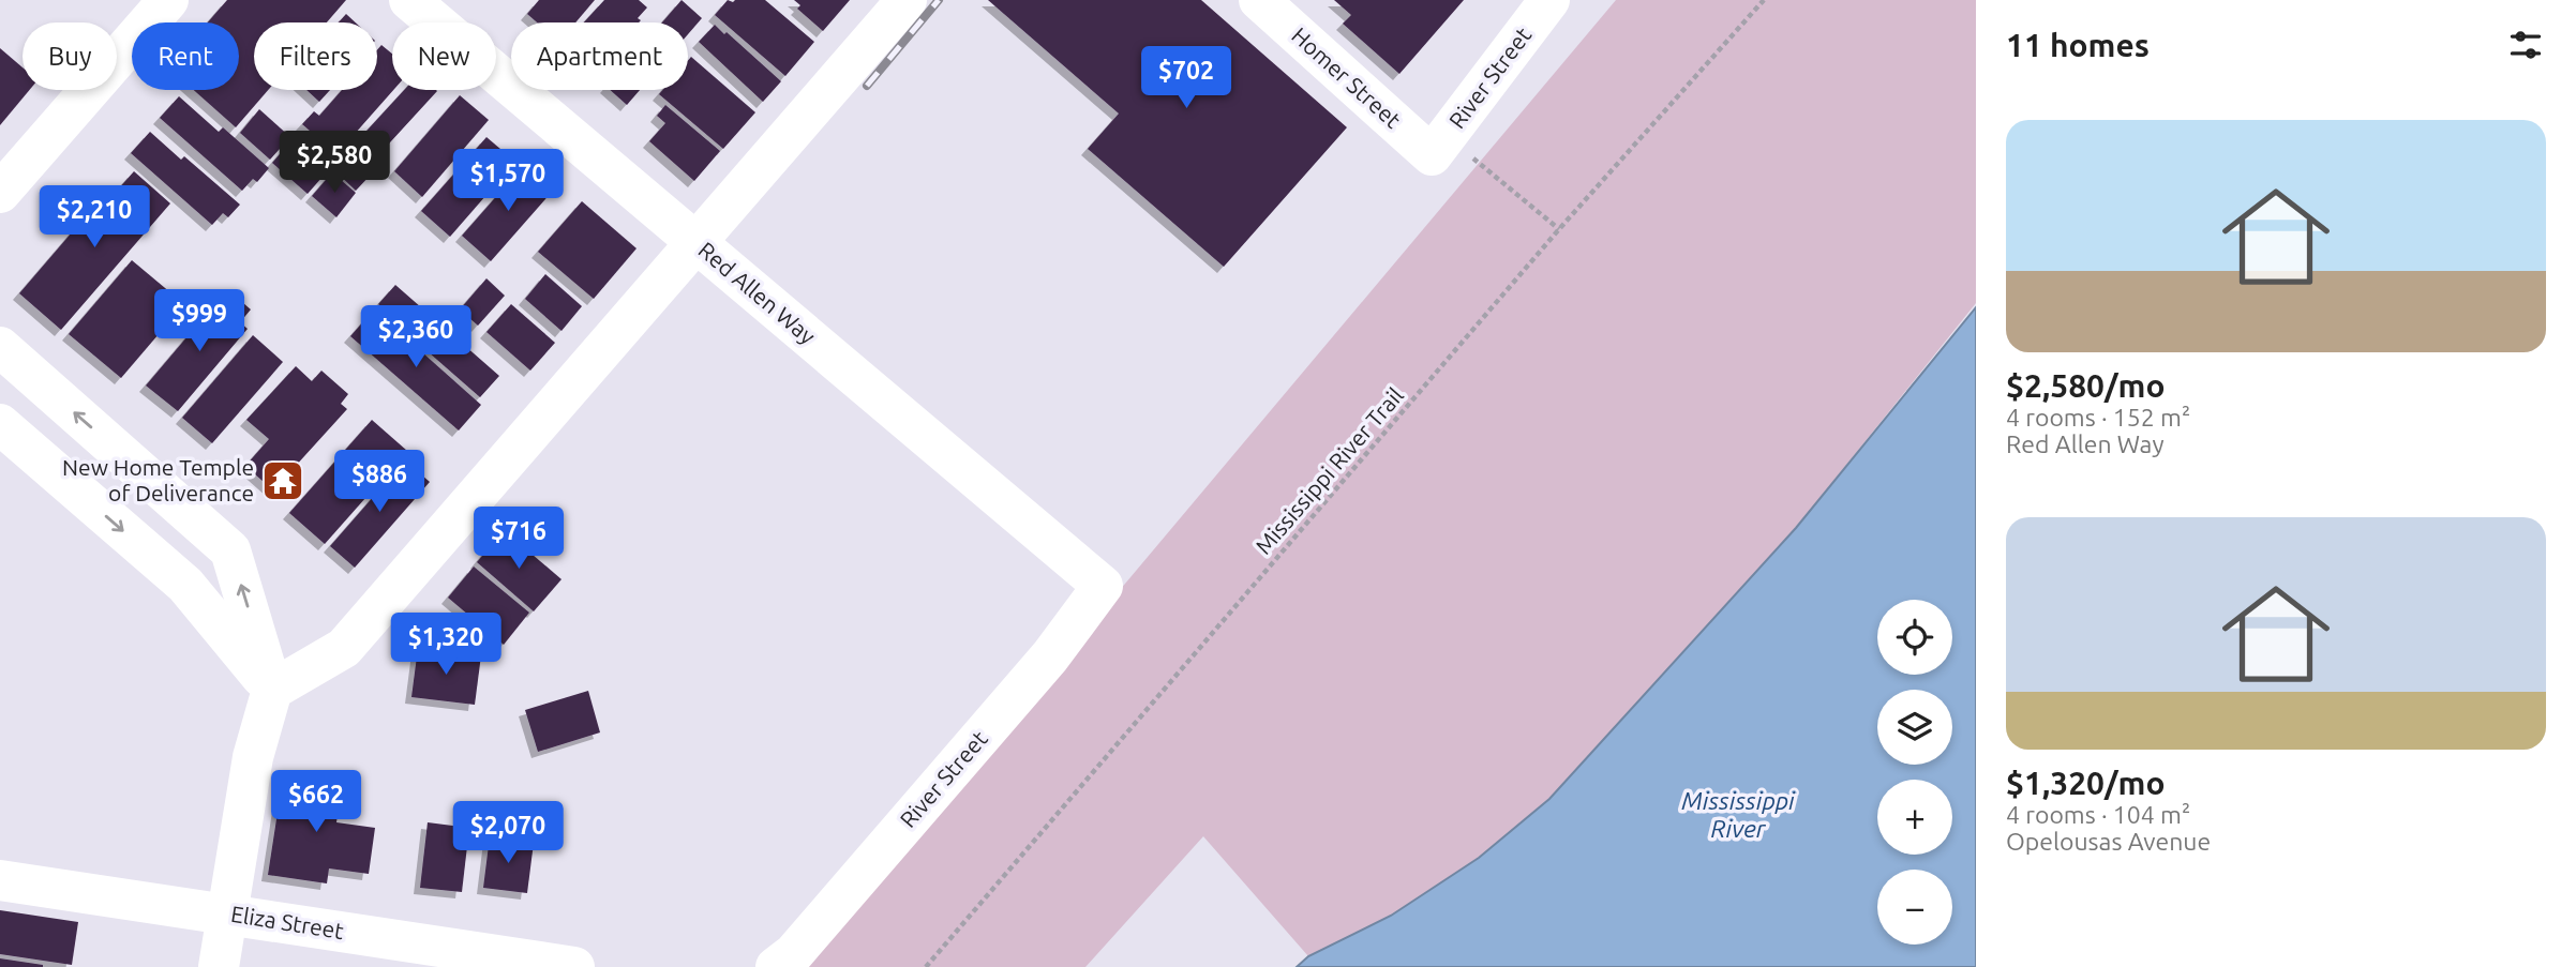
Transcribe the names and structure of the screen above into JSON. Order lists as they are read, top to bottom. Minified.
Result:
{"streets":{"street":["Homer Street","River Street","Red Allen Way","Eliza Street"],"path":["Mississippi River Trail"]},"crossings":[["Homer Street","River Street"],["River Street","Red Allen Way"]],"water":["Mississippi River"],"places":{"temple":["New Home Temple of Deliverance"]},"page":{"heading":"11 homes","chip":["Buy","Rent","Filters","New","Apartment"],"price":["$702","$2,580","$1,570","$2,210","$999","$2,360","$886","$716","$1,320","$662","$2,070"],"list":[{"name":"$2,580/mo","note":"4 rooms · 152 m² · Red Allen Way"},{"name":"$1,320/mo","note":"4 rooms · 104 m² · Opelousas Avenue"}],"map_buttons":["+","−"]}}
